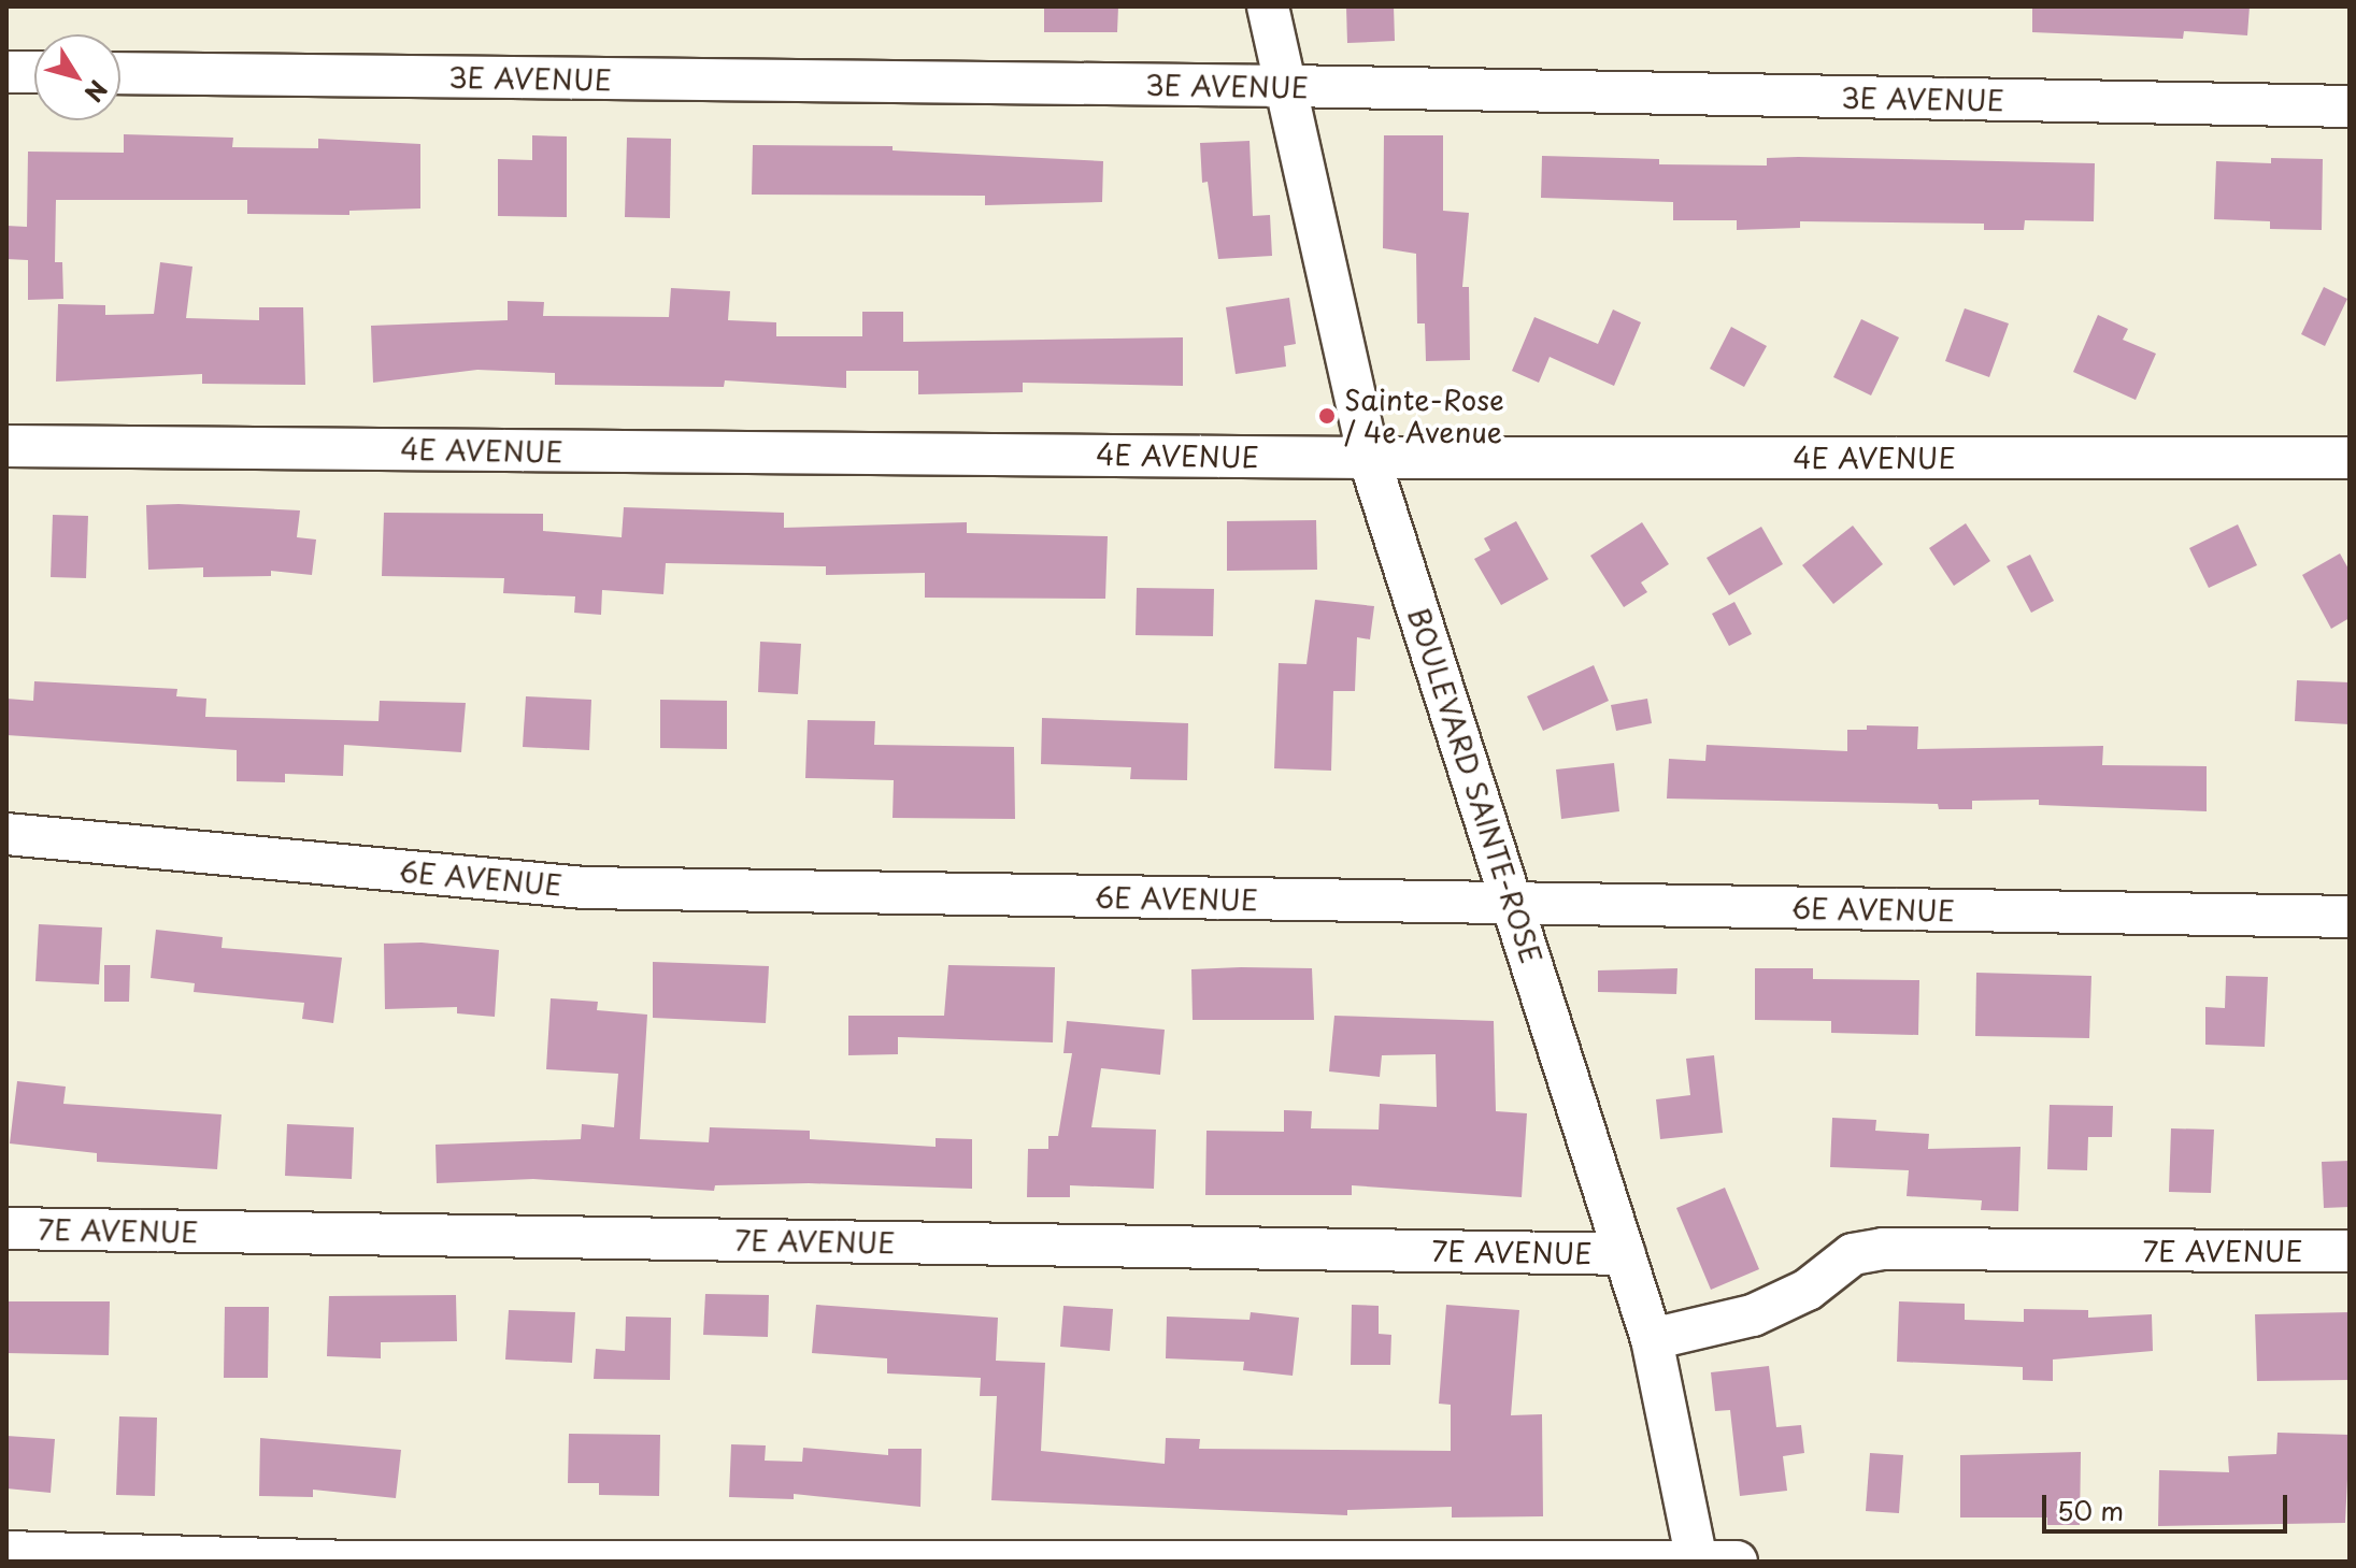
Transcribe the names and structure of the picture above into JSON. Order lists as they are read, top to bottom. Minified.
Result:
{"streets":{"street":["3E AVENUE","4E AVENUE","BOULEVARD SAINTE-ROSE","6E AVENUE","7E AVENUE"]},"crossings":[["3E AVENUE","BOULEVARD SAINTE-ROSE"],["4E AVENUE","BOULEVARD SAINTE-ROSE"],["BOULEVARD SAINTE-ROSE","6E AVENUE"],["BOULEVARD SAINTE-ROSE","7E AVENUE"]],"places":["Sainte-Rose / 4e Avenue"],"scale_bar":"50 m","north":"bottom right"}
